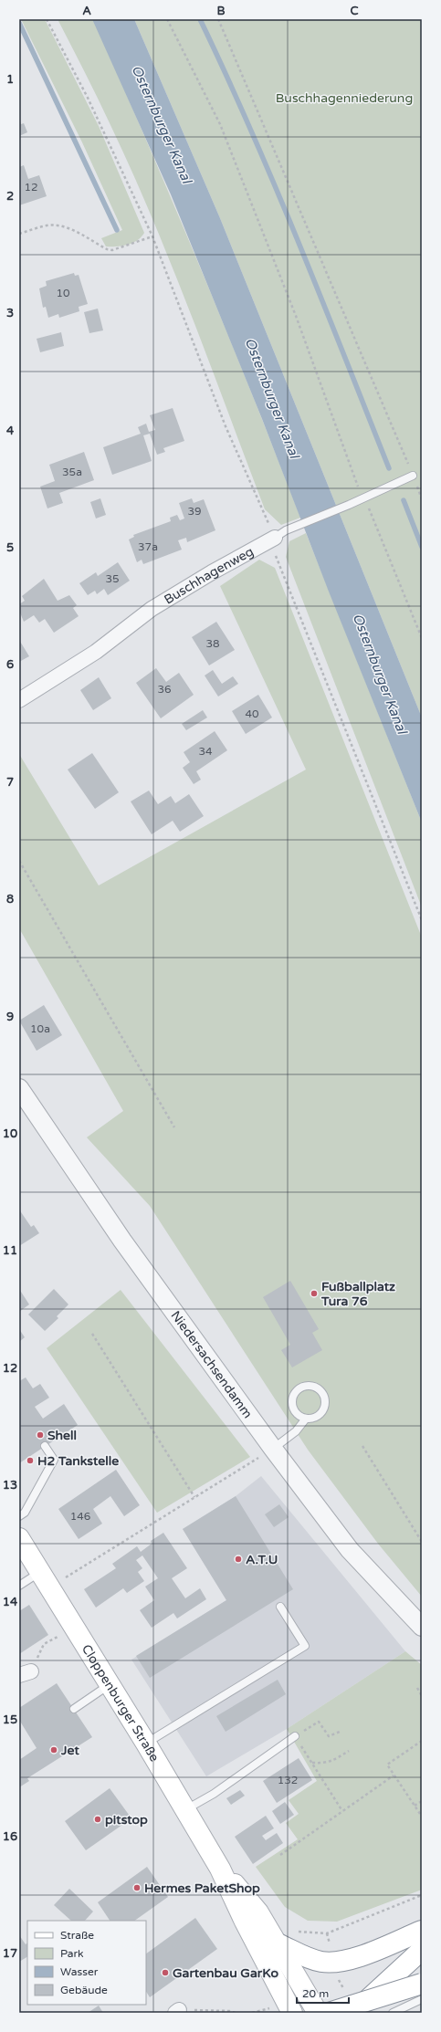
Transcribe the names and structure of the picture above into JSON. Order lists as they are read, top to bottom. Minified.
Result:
{"streets":{"main road":["Cloppenburger Straße"],"street":["Buschhagenweg","Niedersachsendamm"]},"water":["Osternburger Kanal"],"parks":["Buschhagenniederung"],"places":["Fußballplatz Tura 76","Shell","H2 Tankstelle","A.T.U","Jet","pitstop","Hermes PaketShop","Gartenbau GarKo"],"house_numbers":["12","10","35a","39","37a","35","38","36","40","34","10a","146","132"],"legend":["Straße","Park","Wasser","Gebäude"],"scale_bar":"20 m","grid":{"columns":["A","B","C"],"rows":["1","2","3","4","5","6","7","8","9","10","11","12","13","14","15","16","17"]}}
